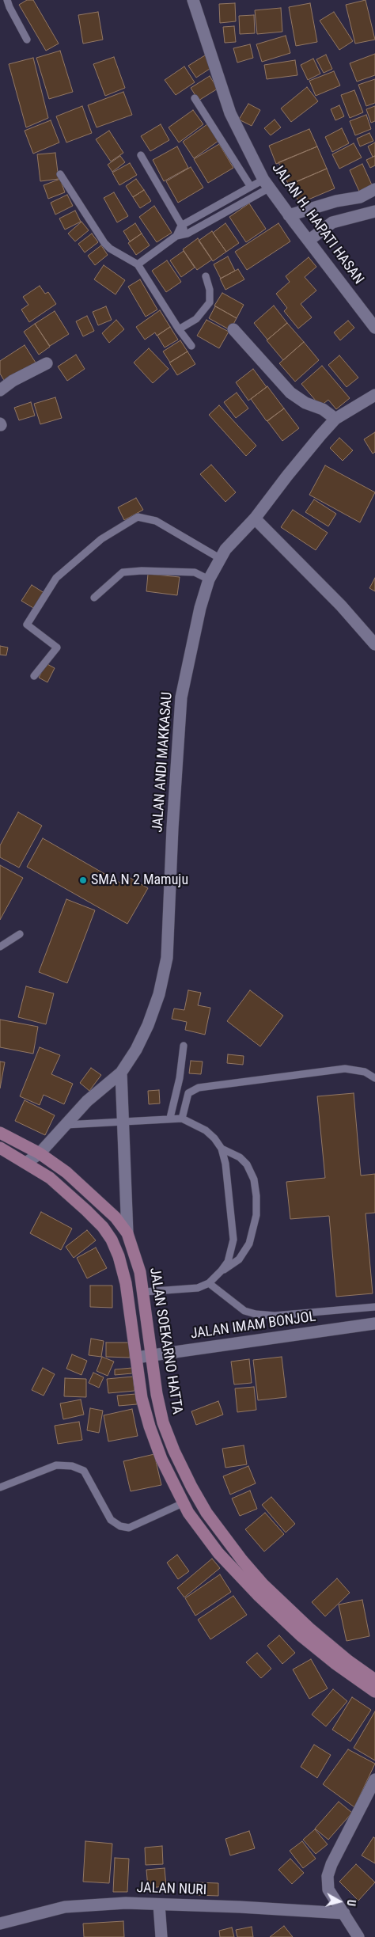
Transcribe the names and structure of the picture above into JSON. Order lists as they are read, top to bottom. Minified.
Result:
{"streets":{"main road":["JALAN SOEKARNO HATTA"],"street":["JALAN H. HAPATI HASAN","JALAN ANDI MAKKASAU","JALAN IMAM BONJOL","JALAN NURI"]},"crossings":[["JALAN ANDI MAKKASAU","JALAN SOEKARNO HATTA"],["JALAN IMAM BONJOL","JALAN SOEKARNO HATTA"]],"places":["SMA N 2 Mamuju"],"north":"right"}
